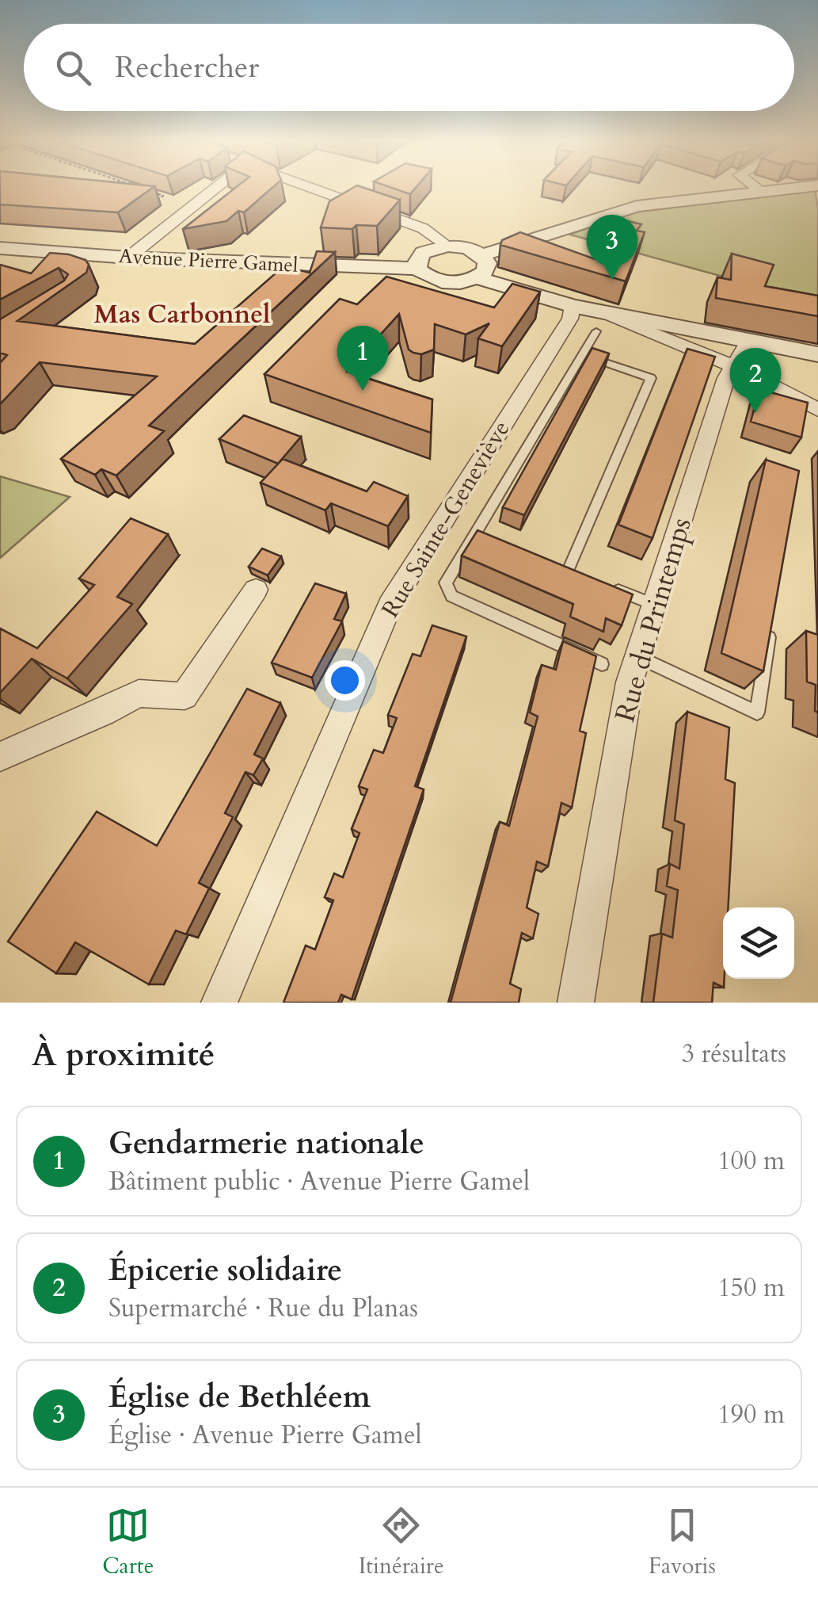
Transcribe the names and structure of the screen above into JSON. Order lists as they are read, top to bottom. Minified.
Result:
{"streets":{"street":["Avenue Pierre Gamel","Rue Sainte-Geneviève","Rue du Printemps"]},"districts":["Mas Carbonnel"],"page":{"search":"Rechercher","pins":["3","1","2"],"heading":["À proximité","3 résultats"],"list":[{"mark":"1","name":"Gendarmerie nationale","note":"Bâtiment public · Avenue Pierre Gamel","value":"100 m"},{"mark":"2","name":"Épicerie solidaire","note":"Supermarché · Rue du Planas","value":"150 m"},{"mark":"3","name":"Église de Bethléem","note":"Église · Avenue Pierre Gamel","value":"190 m"}],"nav":["Carte","Itinéraire","Favoris"]}}
